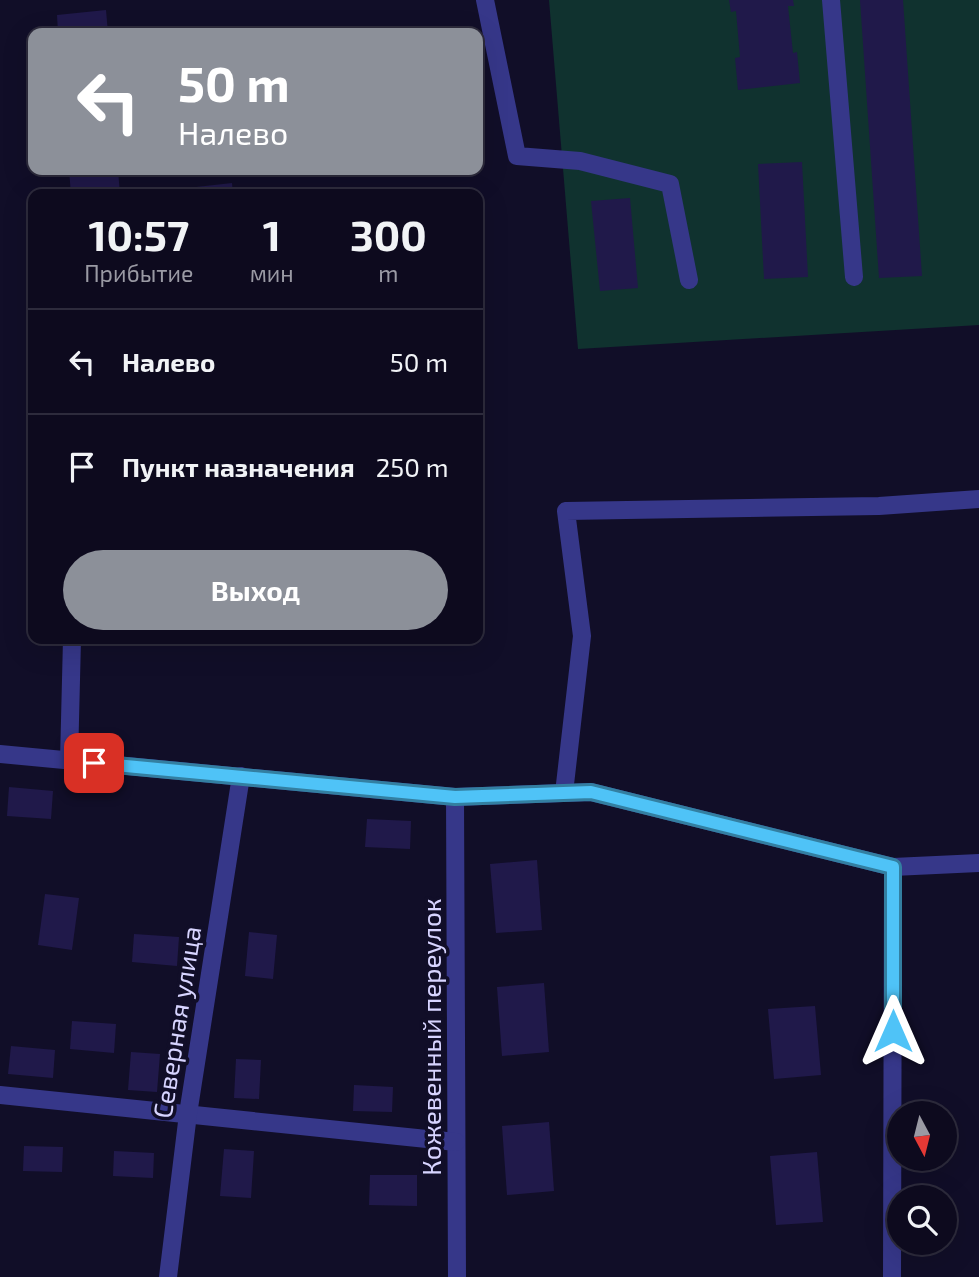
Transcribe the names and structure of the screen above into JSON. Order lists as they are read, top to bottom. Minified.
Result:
{"streets":{"street":["Северная улица","Кожевенный переулок"]},"north":"bottom","page":{"turn":["50 m","Налево"],"eta":["10:57","Прибытие","1","мин","300","m"],"list":[{"name":"Налево","value":"50 m"},{"name":"Пункт назначения","value":"250 m"}],"buttons":"Выход"}}
